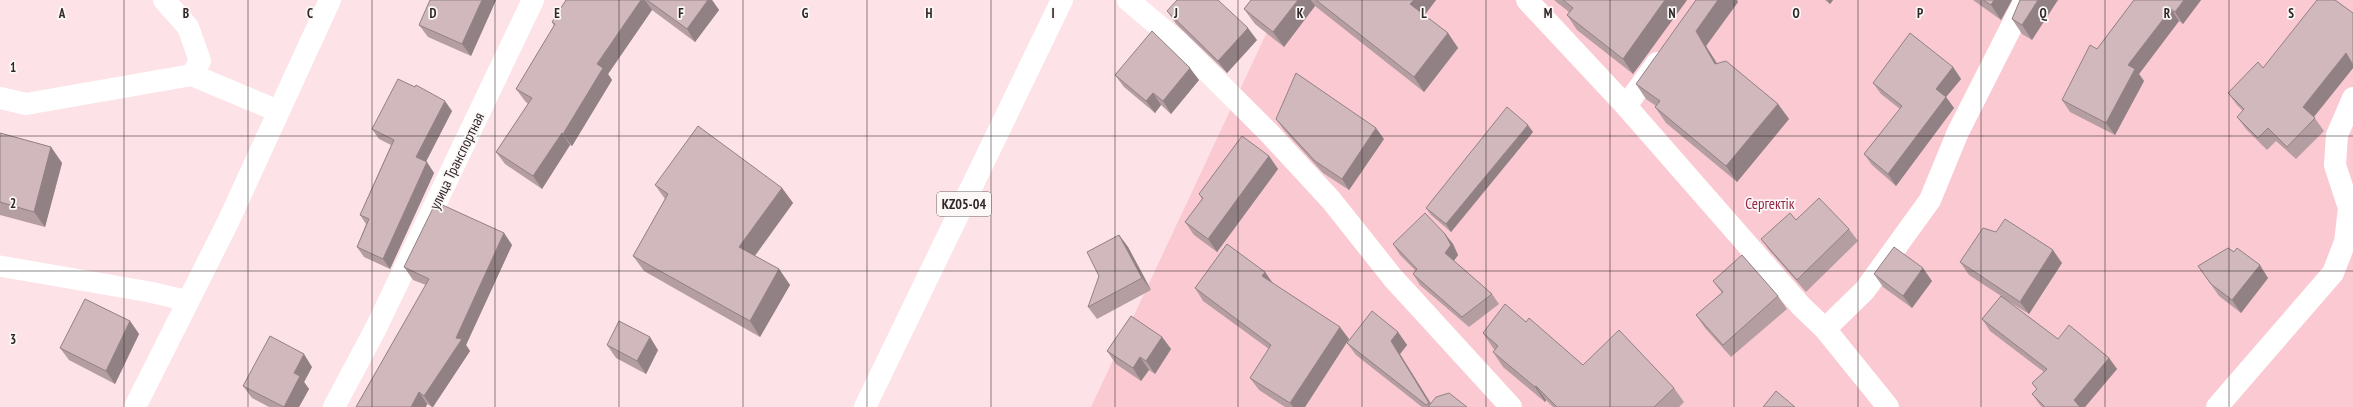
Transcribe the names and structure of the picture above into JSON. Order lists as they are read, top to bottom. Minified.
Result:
{"streets":{"street":["улица Транспортная","KZ05-04"]},"parks":["Сергектік"],"grid":{"columns":["A","B","C","D","E","F","G","H","I","J","K","L","M","N","O","P","Q","R","S"],"rows":["1","2","3"]}}
